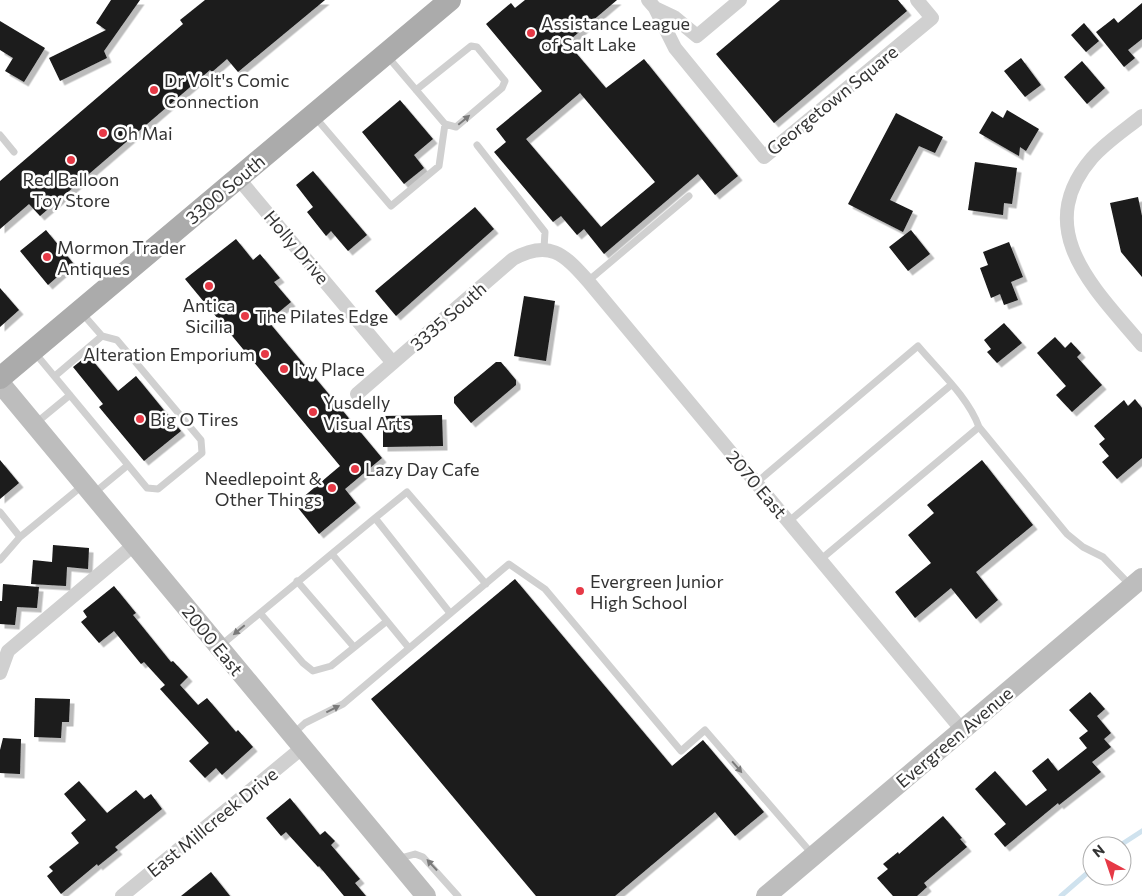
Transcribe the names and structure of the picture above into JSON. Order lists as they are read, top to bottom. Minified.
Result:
{"streets":{"main road":["3300 South"],"street":["Georgetown Square","Holly Drive","3335 South","2070 East","2000 East","Evergreen Avenue","East Millcreek Drive"]},"crossings":[["3300 South","Holly Drive"],["Holly Drive","3335 South"],["3335 South","2070 East"],["2070 East","Evergreen Avenue"],["2000 East","East Millcreek Drive"]],"places":["Assistance League of Salt Lake","Dr Volt's Comic Connection","Oh Mai","Red Balloon Toy Store","Mormon Trader Antiques","Antica Sicilia","The Pilates Edge","Alteration Emporium","Ivy Place","Yusdelly Visual Arts","Big O Tires","Lazy Day Cafe","Needlepoint & Other Things","Evergreen Junior High School"],"north":"top left"}
